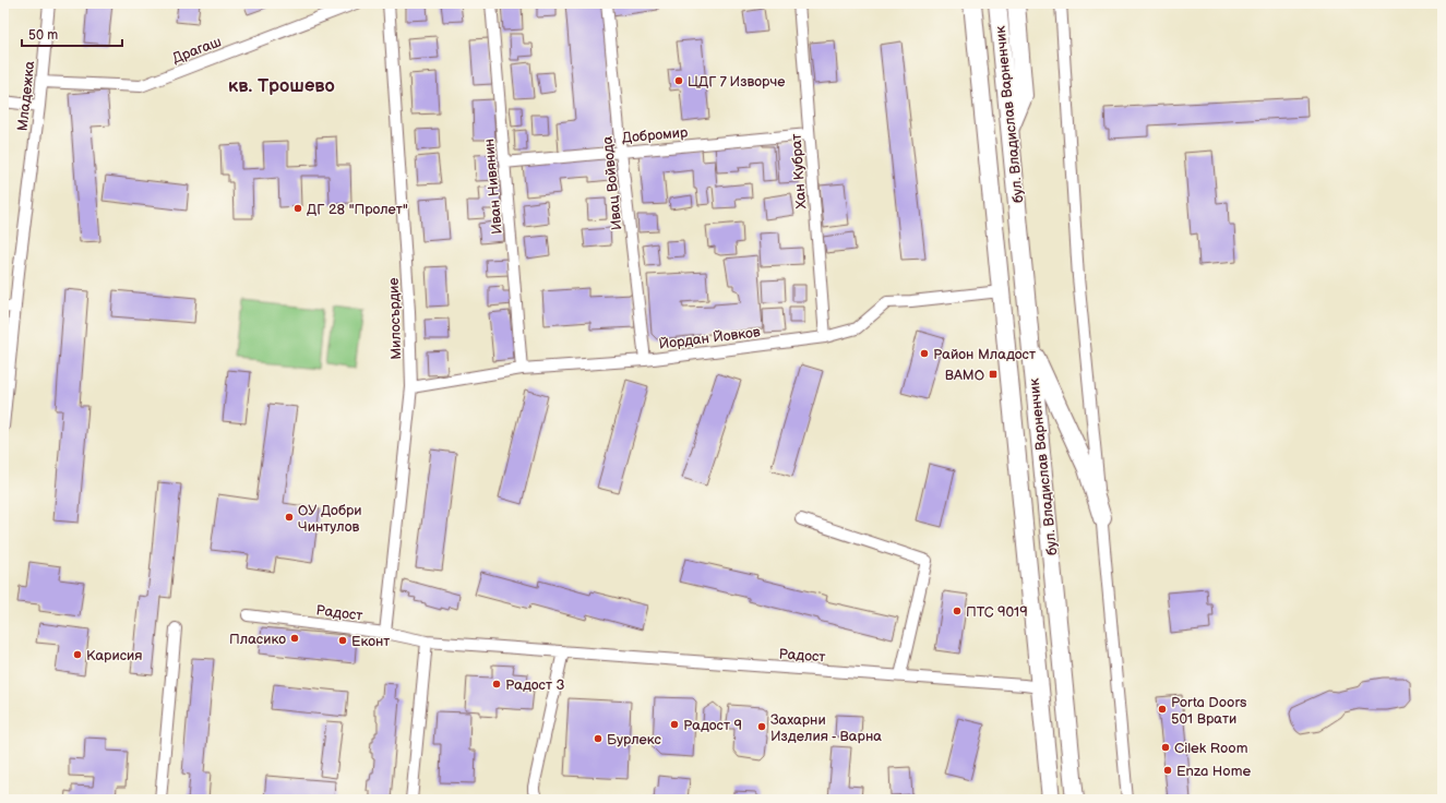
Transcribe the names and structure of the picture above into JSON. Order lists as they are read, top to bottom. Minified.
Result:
{"streets":{"main road":["бул. Владислав Варненчик"],"street":["Драгаш","Младежка","Добромир","Хан Кубрат","Ивац Войвода","Иван Нивянин","Милосърдие","Йордан Йовков","Радост"]},"crossings":[["Драгаш","Младежка"],["бул. Владислав Варненчик","Йордан Йовков"],["бул. Владислав Варненчик","Радост"],["Добромир","Хан Кубрат"],["Добромир","Ивац Войвода"],["Добромир","Иван Нивянин"],["Хан Кубрат","Йордан Йовков"],["Ивац Войвода","Йордан Йовков"],["Иван Нивянин","Йордан Йовков"],["Милосърдие","Йордан Йовков"],["Милосърдие","Радост"]],"districts":["кв. Трошево"],"places":{"other":["ЦДГ 7 Изворче","ДГ 28 \"Пролет\"","Район Младост","ОУ Добри Чинтулов","ПТС 9019","Пласико","Еконт","Карисия","Радост 3","Porta Doors 501 Врати","Радост 9","Захарни Изделия - Варна","Бурлекс","Cilek Room","Enza Home"],"transit":["ВАМО"]},"scale_bar":"50 m"}
